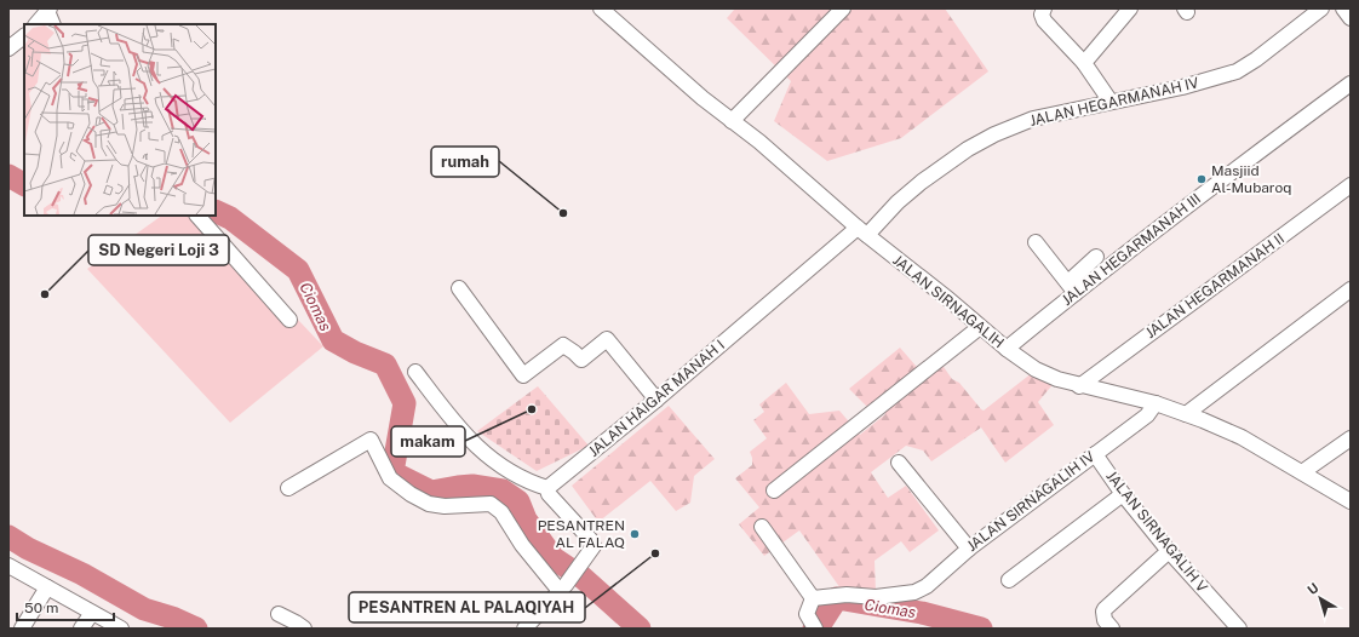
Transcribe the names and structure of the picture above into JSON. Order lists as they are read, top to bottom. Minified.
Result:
{"streets":{"street":["JALAN HEGARMANAH IV","JALAN HEGARMANAH III","JALAN HEGARMANAH II","JALAN SIRNAGALIH","JALAN HAIGAR MANAH I","JALAN SIRNAGALIH IV","JALAN SIRNAGALIH V"]},"crossings":[["JALAN HEGARMANAH IV","JALAN SIRNAGALIH"],["JALAN HEGARMANAH IV","JALAN HAIGAR MANAH I"],["JALAN HEGARMANAH III","JALAN SIRNAGALIH"],["JALAN HEGARMANAH II","JALAN SIRNAGALIH"],["JALAN SIRNAGALIH","JALAN HAIGAR MANAH I"],["JALAN SIRNAGALIH","JALAN SIRNAGALIH IV"],["JALAN SIRNAGALIH IV","JALAN SIRNAGALIH V"]],"water":["Ciomas"],"places":["Masjiid Al-Mubaroq","rumah","SD Negeri Loji 3","makam","PESANTREN AL FALAQ","PESANTREN AL PALAQIYAH"],"scale_bar":"50 m","north":"top left"}
